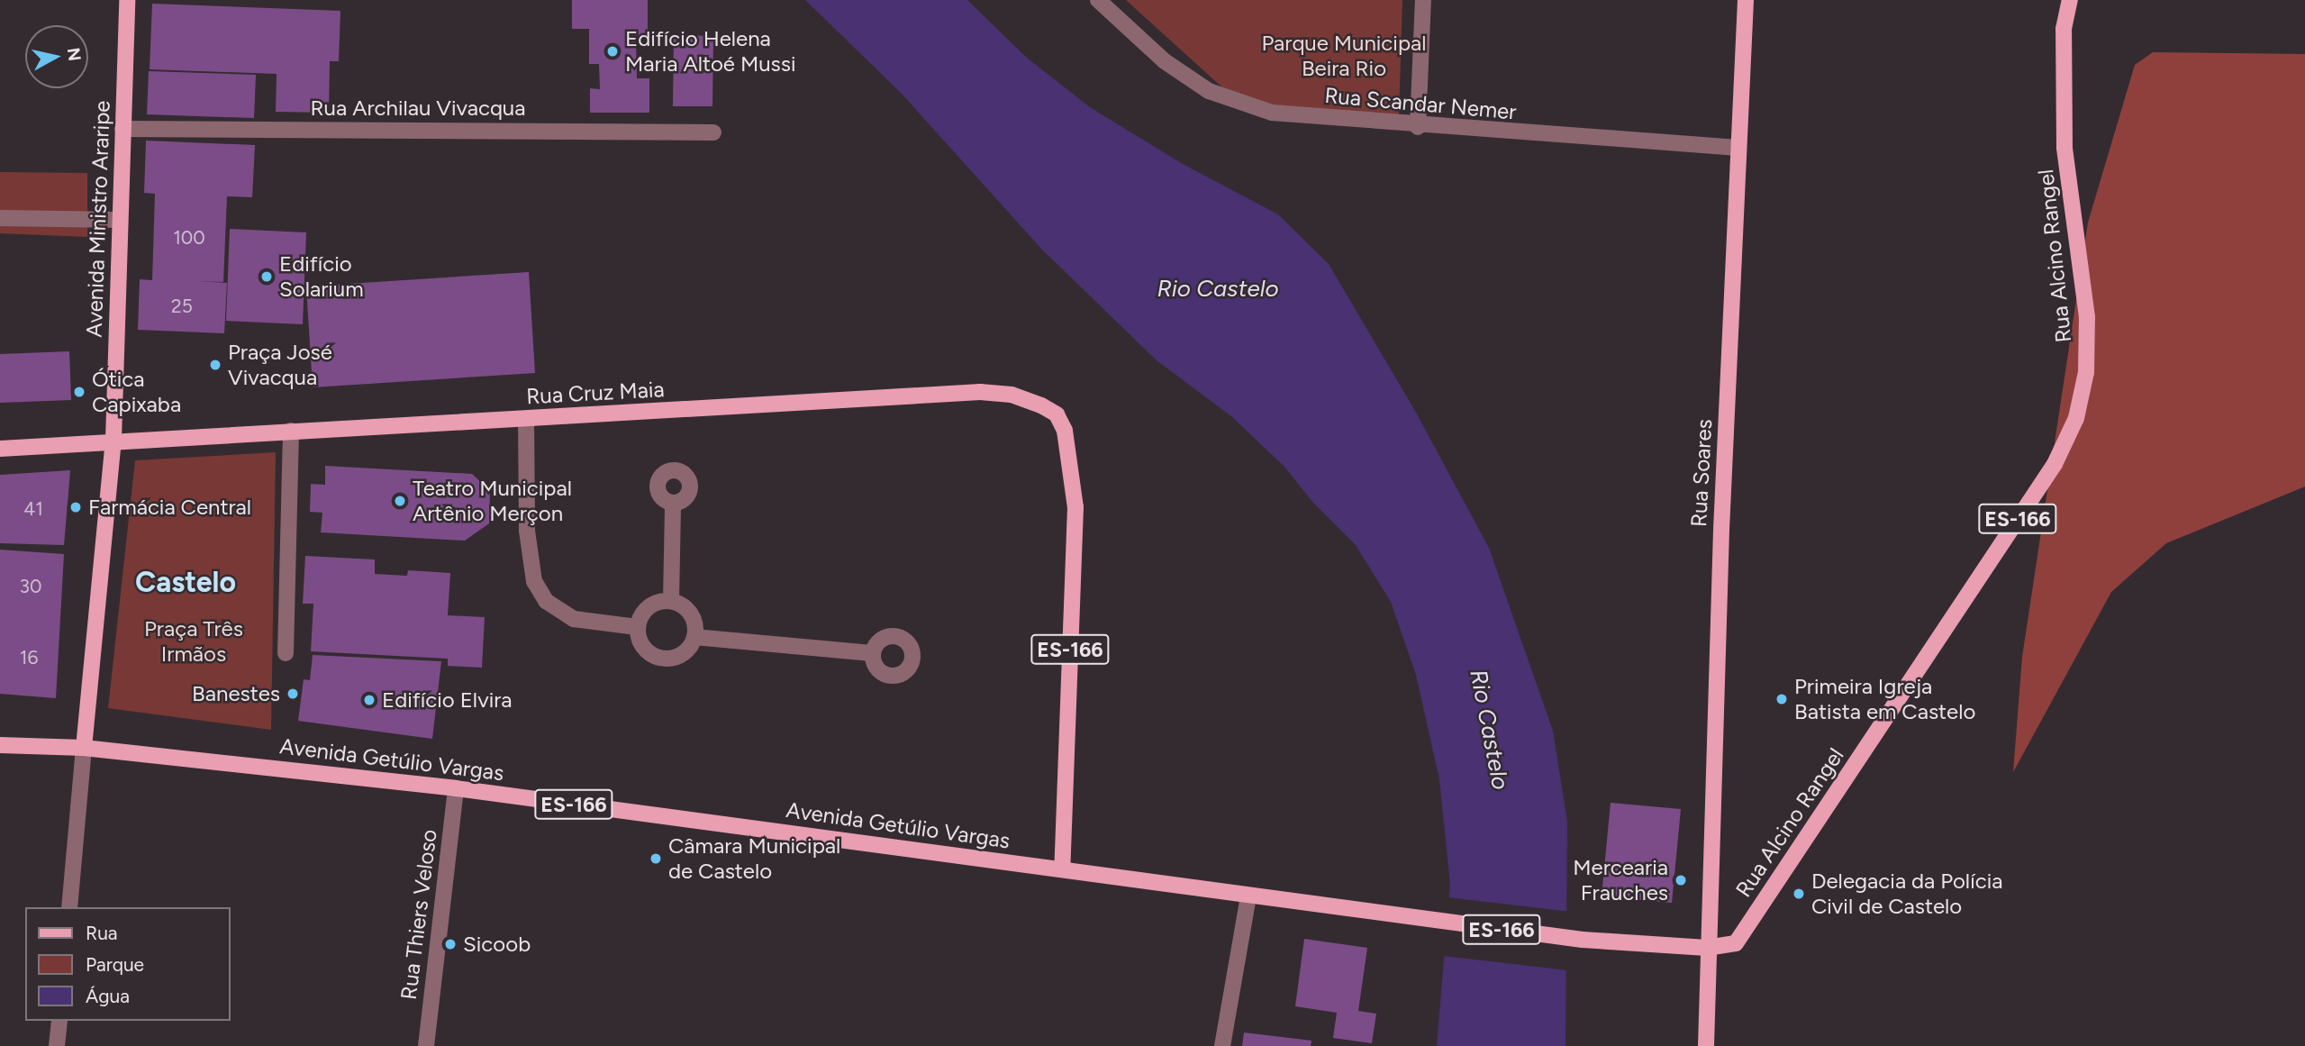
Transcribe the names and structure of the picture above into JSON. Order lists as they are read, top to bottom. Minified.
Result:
{"streets":{"main road":["Avenida Ministro Araripe","Rua Alcino Rangel","Rua Cruz Maia","Rua Soares","ES-166","Avenida Getúlio Vargas"],"street":["Rua Scandar Nemer","Rua Archilau Vivacqua","Rua Thiers Veloso"]},"crossings":[["Rua Scandar Nemer","Rua Soares"],["Rua Archilau Vivacqua","Avenida Ministro Araripe"],["Avenida Ministro Araripe","Rua Cruz Maia"],["Rua Alcino Rangel","Rua Soares"],["Rua Alcino Rangel","Avenida Getúlio Vargas"],["Rua Cruz Maia","Avenida Getúlio Vargas"],["Rua Soares","Avenida Getúlio Vargas"],["ES-166","Avenida Getúlio Vargas"],["Avenida Getúlio Vargas","Rua Thiers Veloso"]],"districts":["Castelo"],"water":["Rio Castelo"],"parks":["Parque Municipal Beira Rio","Praça Três Irmãos"],"places":["Edifício Helena Maria Altoé Mussi","Edifício Solarium","Praça José Vivacqua","Ótica Capixaba","Teatro Municipal Artênio Merçon","Farmácia Central","Banestes","Primeira Igreja Batista em Castelo","Edifício Elvira","Câmara Municipal de Castelo","Mercearia Frauches","Delegacia da Polícia Civil de Castelo","Sicoob"],"house_numbers":["100","25","41","30","16"],"legend":["Rua","Parque","Água"],"north":"right"}
